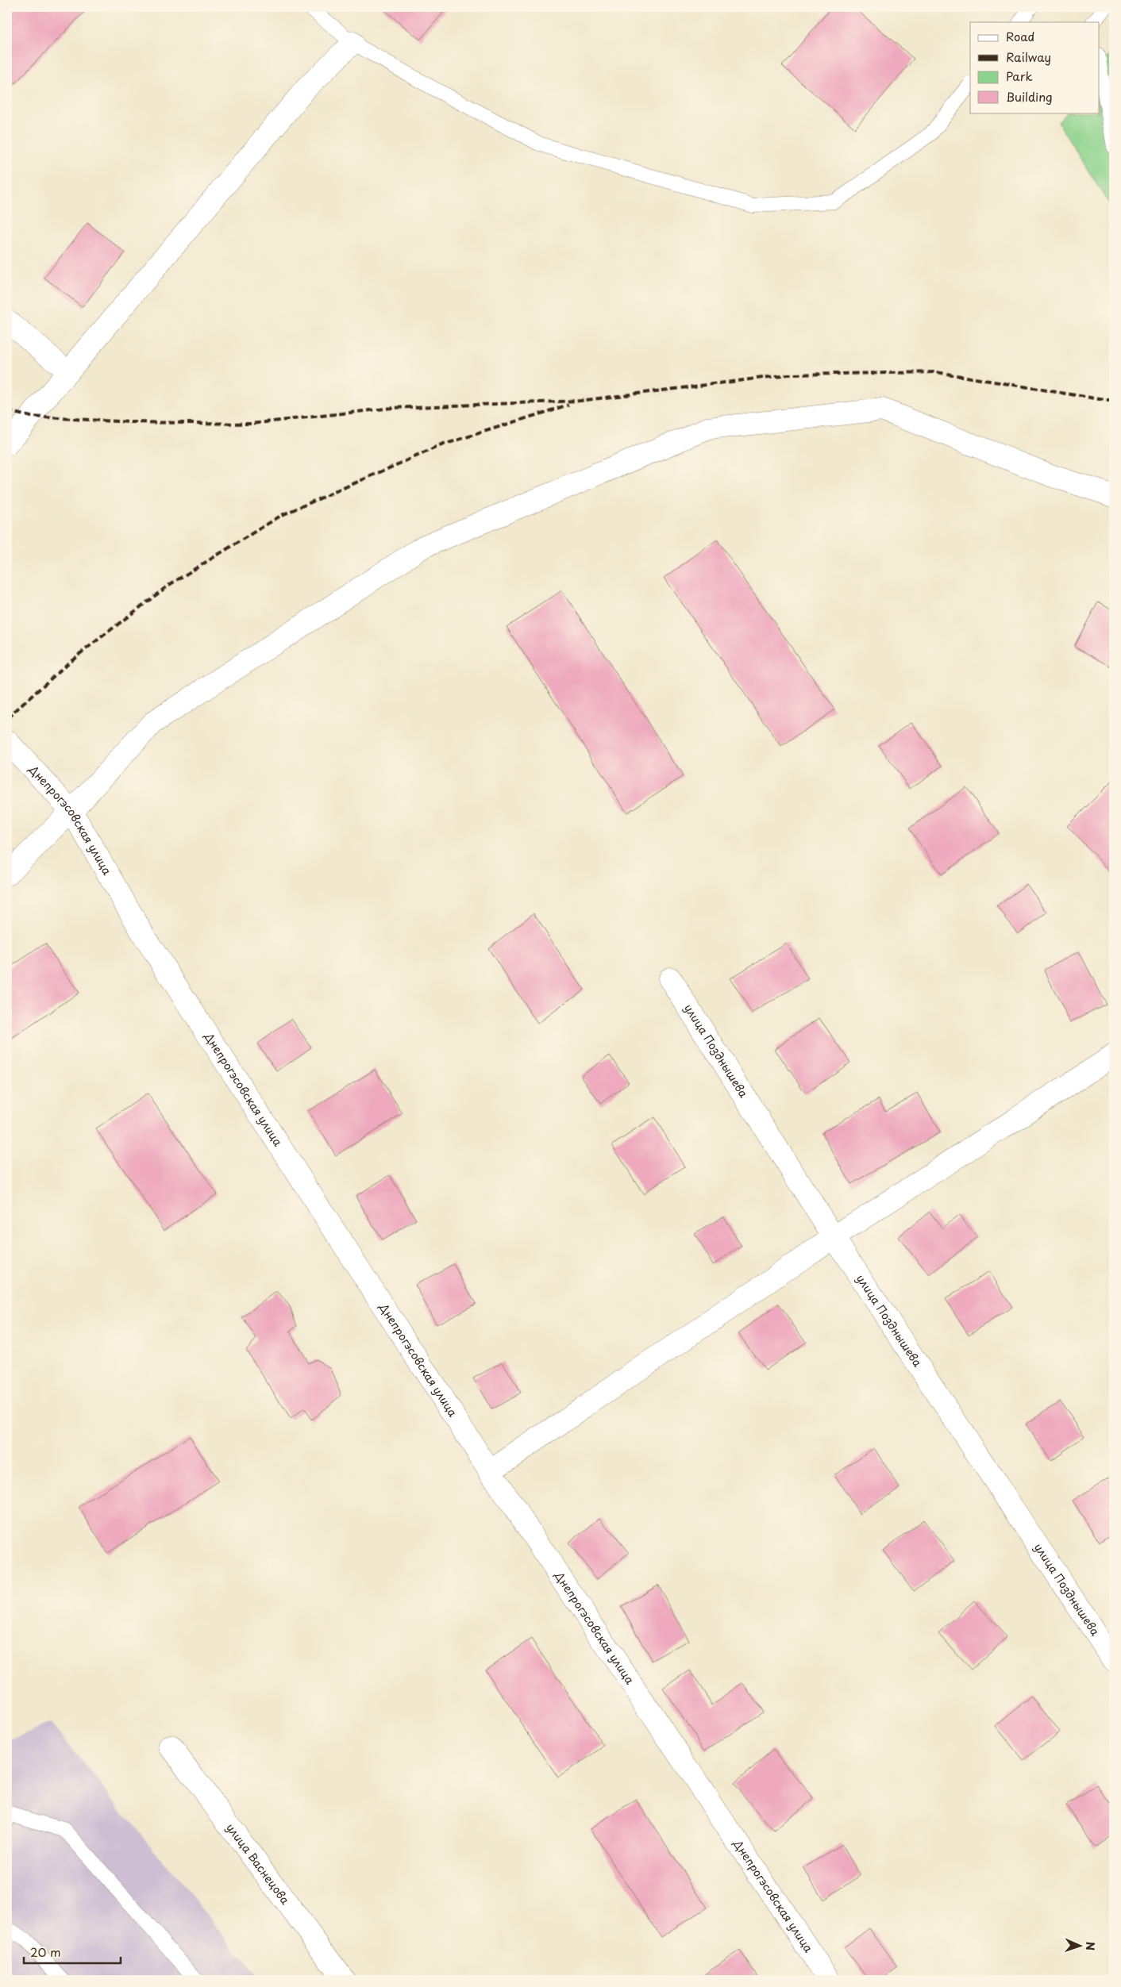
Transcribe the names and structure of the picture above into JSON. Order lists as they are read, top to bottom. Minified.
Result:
{"streets":{"street":["Днепрогэсовская улица","улица Позднышева","улица Васнецова"]},"legend":["Road","Railway","Park","Building"],"scale_bar":"20 m","north":"right"}
